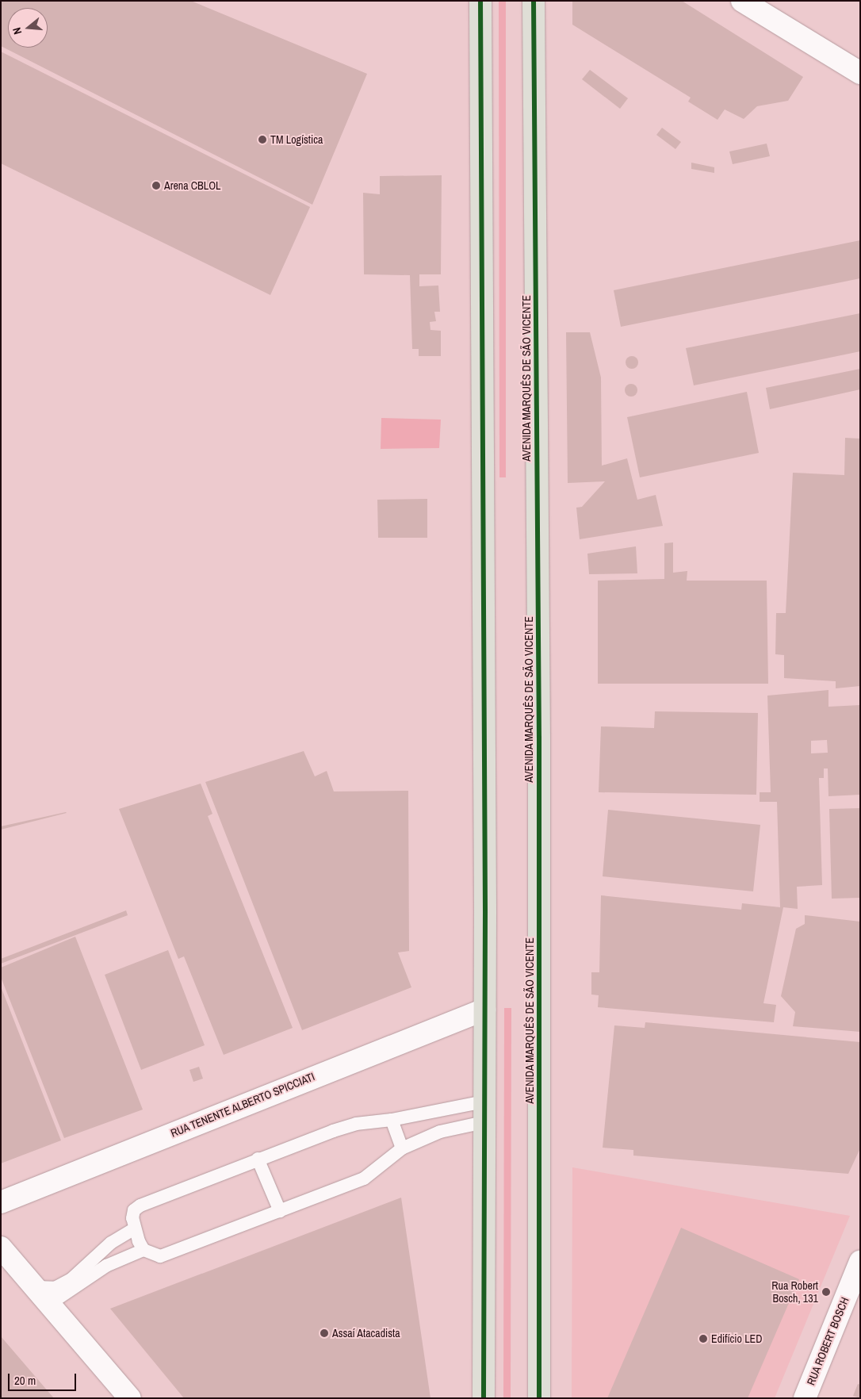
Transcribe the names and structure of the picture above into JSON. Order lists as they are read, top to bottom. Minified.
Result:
{"streets":{"main road":["AVENIDA MARQUÊS DE SÃO VICENTE"],"street":["RUA TENENTE ALBERTO SPICCIATI","RUA ROBERT BOSCH"]},"places":["TM Logística","Arena CBLOL","Rua Robert Bosch, 131","Assaí Atacadista","Edifício LED"],"scale_bar":"20 m","north":"left"}
